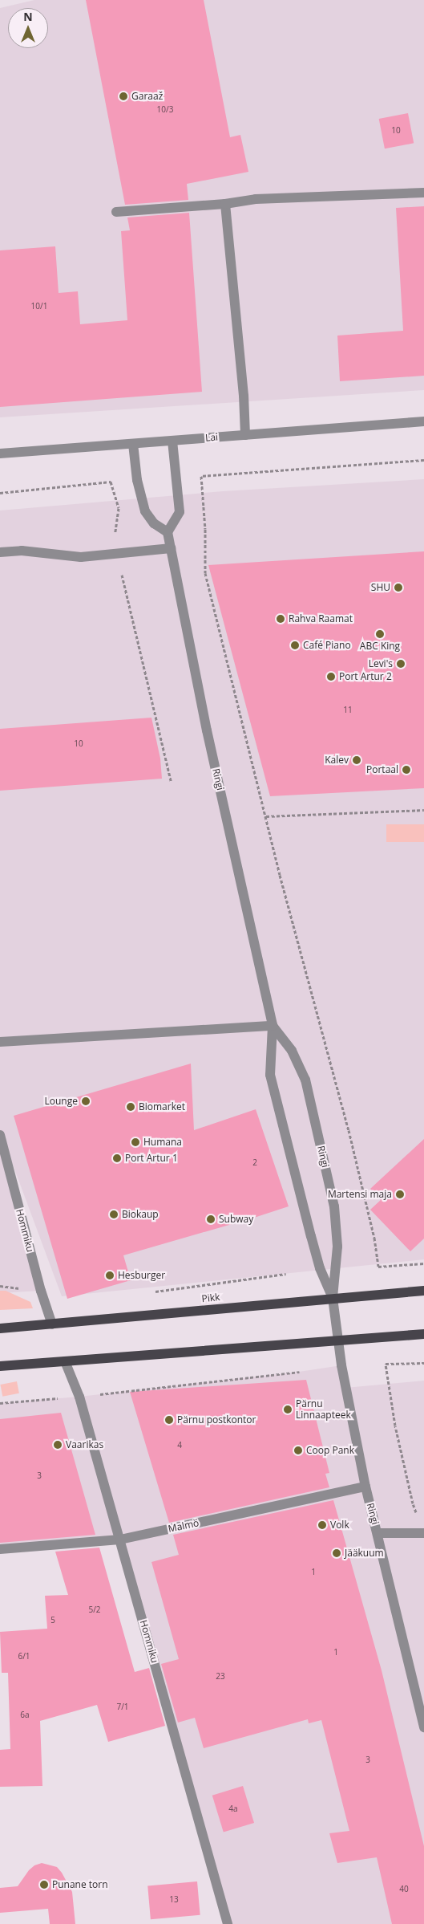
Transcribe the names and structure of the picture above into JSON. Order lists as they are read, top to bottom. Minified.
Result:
{"streets":{"main road":["Pikk"],"street":["Lai","Ringi","Hommiku","Malmö"]},"crossings":[["Ringi","Pikk"],["Ringi","Malmö"],["Hommiku","Pikk"],["Hommiku","Malmö"]],"places":["Garaaž","SHU","Rahva Raamat","ABC King","Café Piano","Levi's","Port Artur 2","Kalev","Portaal","Lounge","Biomarket","Humana","Port Artur 1","Martensi maja","Biokaup","Subway","Hesburger","Pärnu Linnaapteek","Pärnu postkontor","Vaarikas","Coop Pank","Volk","Jääkuum","Punane torn"],"house_numbers":["10/3","10","10/1","11","10","2","4","3","1","5/2","5","1","6/1","23","7/1","6a","3","4a","40","13"],"north":"top"}
